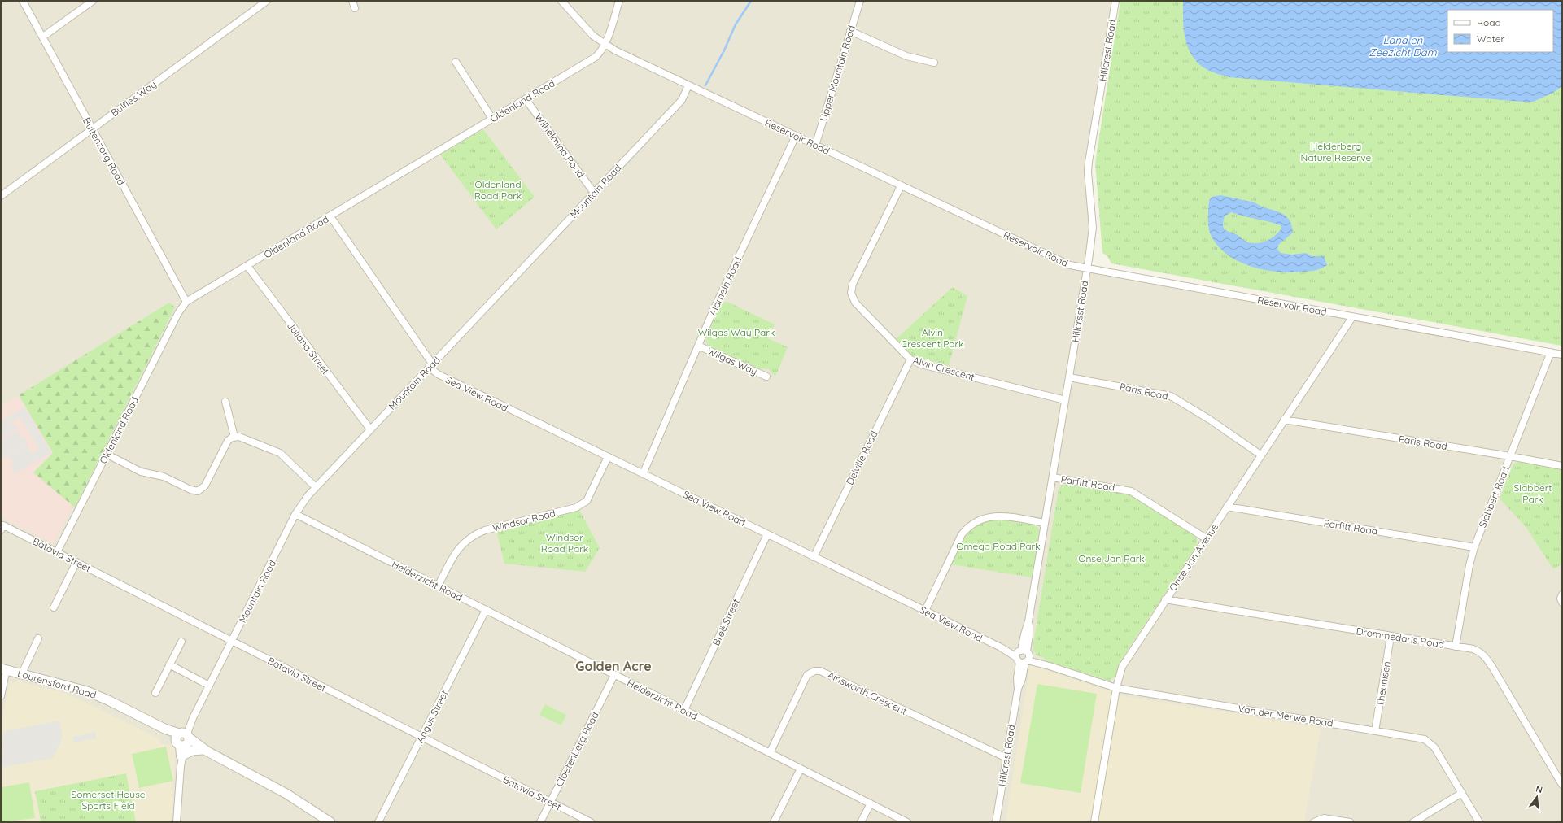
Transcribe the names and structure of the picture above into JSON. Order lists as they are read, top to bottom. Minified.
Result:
{"streets":{"street":["Hillcrest Road","Upper Mountain Road","Bulties Way","Oldenland Road","Reservoir Road","Wilhelmina Road","Buitenzorg Road","Mountain Road","Alamein Road","Juliana Street","Wilgas Way","Alvin Crescent","Paris Road","Sea View Road","Delville Road","Parfitt Road","Slabbert Road","Windsor Road","Batavia Street","Onse Jan Avenue","Helderzicht Road","Breë Street","Drommedaris Road","Lourensford Road","Theunisen","Ainsworth Crescent","Van der Merwe Road","Angus Street","Cloetenberg Road"]},"crossings":[["Hillcrest Road","Reservoir Road"],["Hillcrest Road","Alvin Crescent"],["Hillcrest Road","Paris Road"],["Hillcrest Road","Sea View Road"],["Hillcrest Road","Parfitt Road"],["Hillcrest Road","Ainsworth Crescent"],["Hillcrest Road","Van der Merwe Road"],["Upper Mountain Road","Reservoir Road"],["Bulties Way","Buitenzorg Road"],["Oldenland Road","Reservoir Road"],["Oldenland Road","Wilhelmina Road"],["Oldenland Road","Buitenzorg Road"],["Oldenland Road","Juliana Street"],["Oldenland Road","Sea View Road"],["Oldenland Road","Batavia Street"],["Reservoir Road","Mountain Road"],["Reservoir Road","Alamein Road"],["Reservoir Road","Alvin Crescent"],["Reservoir Road","Slabbert Road"],["Reservoir Road","Onse Jan Avenue"],["Wilhelmina Road","Mountain Road"],["Mountain Road","Juliana Street"],["Mountain Road","Sea View Road"],["Mountain Road","Batavia Street"],["Mountain Road","Helderzicht Road"],["Mountain Road","Lourensford Road"],["Alamein Road","Wilgas Way"],["Alamein Road","Sea View Road"],["Alvin Crescent","Delville Road"],["Paris Road","Slabbert Road"],["Paris Road","Onse Jan Avenue"],["Sea View Road","Delville Road"],["Sea View Road","Windsor Road"],["Sea View Road","Breë Street"],["Sea View Road","Van der Merwe Road"],["Parfitt Road","Slabbert Road"],["Parfitt Road","Onse Jan Avenue"],["Slabbert Road","Drommedaris Road"],["Windsor Road","Helderzicht Road"],["Batavia Street","Angus Street"],["Batavia Street","Cloetenberg Road"],["Onse Jan Avenue","Drommedaris Road"],["Onse Jan Avenue","Van der Merwe Road"],["Helderzicht Road","Breë Street"],["Helderzicht Road","Ainsworth Crescent"],["Helderzicht Road","Angus Street"],["Helderzicht Road","Cloetenberg Road"],["Drommedaris Road","Theunisen"],["Theunisen","Van der Merwe Road"]],"districts":["Golden Acre"],"water":["Land en Zeezicht Dam"],"parks":["Helderberg Nature Reserve","Oldenland Road Park","Wilgas Way Park","Alvin Crescent Park","Slabbert Park","Windsor Road Park","Omega Road Park","Onse Jan Park","Somerset House Sports Field"],"legend":["Road","Water"],"north":"top"}
